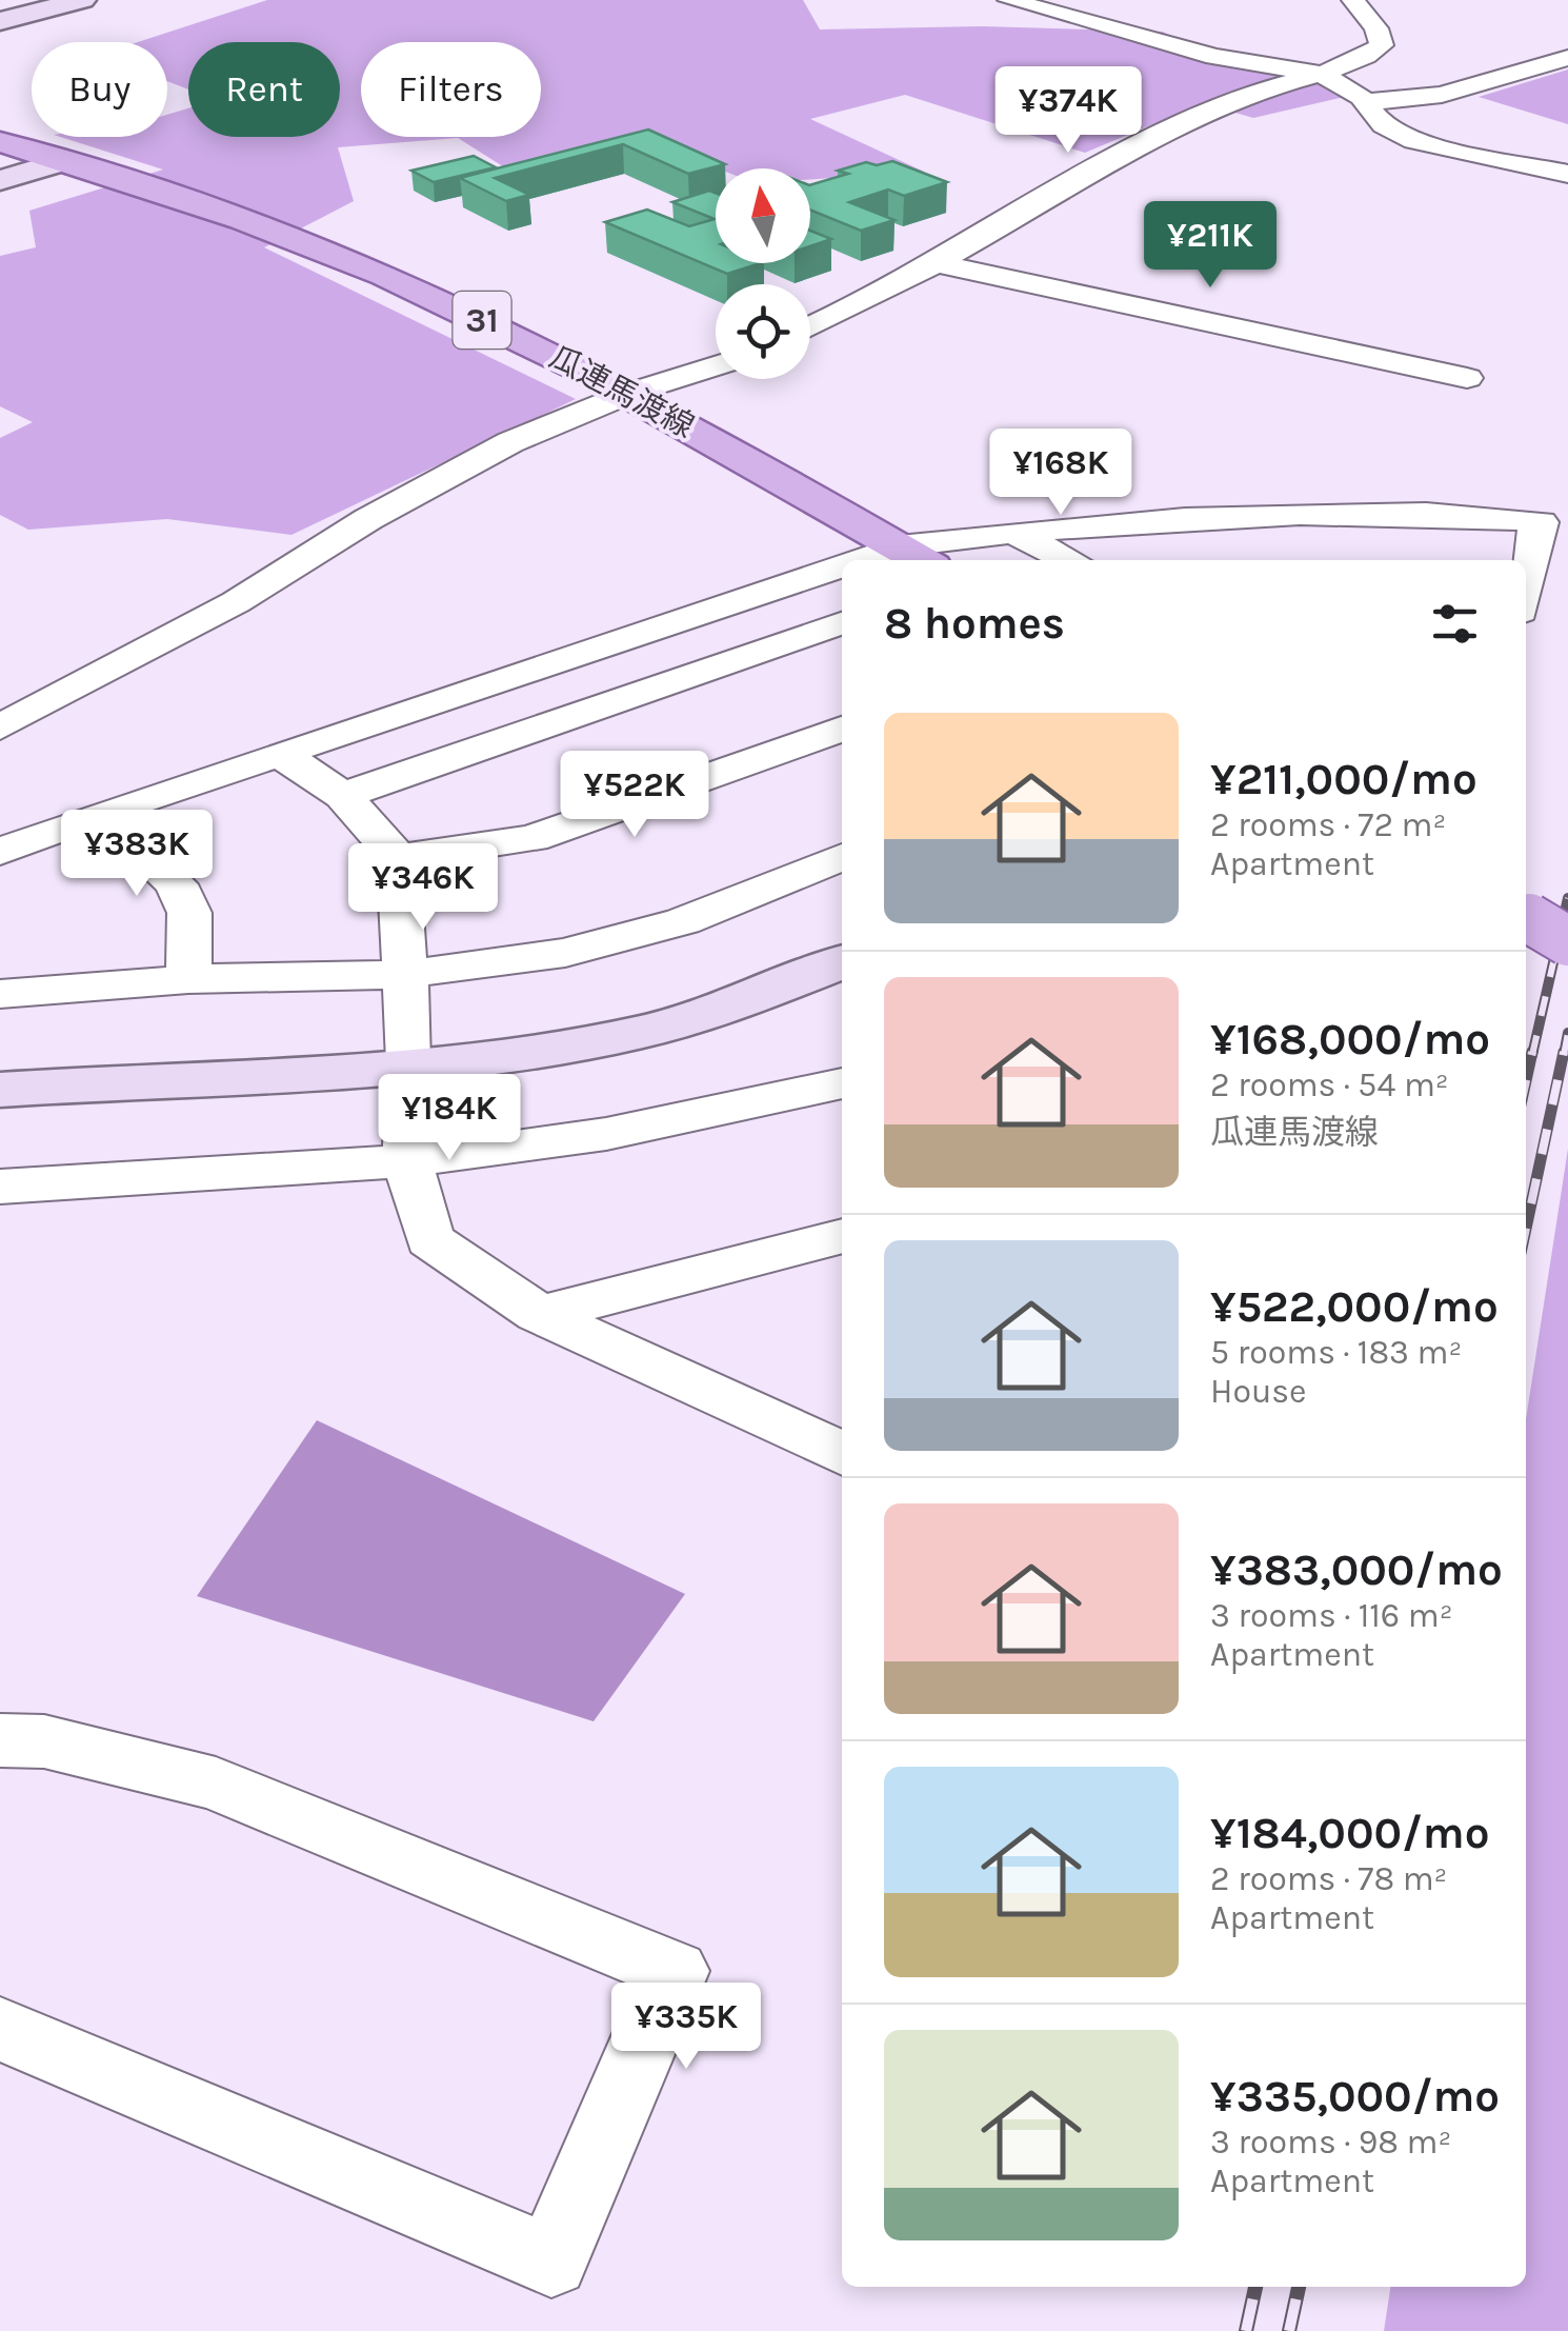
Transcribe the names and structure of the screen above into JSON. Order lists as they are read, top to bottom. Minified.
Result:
{"streets":{"main road":["31","瓜連馬渡線"]},"north":"top","page":{"chip":["Buy","Rent","Filters"],"price":["¥374K","¥211K","¥168K","¥522K","¥383K","¥346K","¥184K","¥335K"],"heading":"8 homes","list":[{"name":"¥211,000/mo","note":"2 rooms · 72 m² · Apartment"},{"name":"¥168,000/mo","note":"2 rooms · 54 m² · 瓜連馬渡線"},{"name":"¥522,000/mo","note":"5 rooms · 183 m² · House"},{"name":"¥383,000/mo","note":"3 rooms · 116 m² · Apartment"},{"name":"¥184,000/mo","note":"2 rooms · 78 m² · Apartment"},{"name":"¥335,000/mo","note":"3 rooms · 98 m² · Apartment"}]}}
